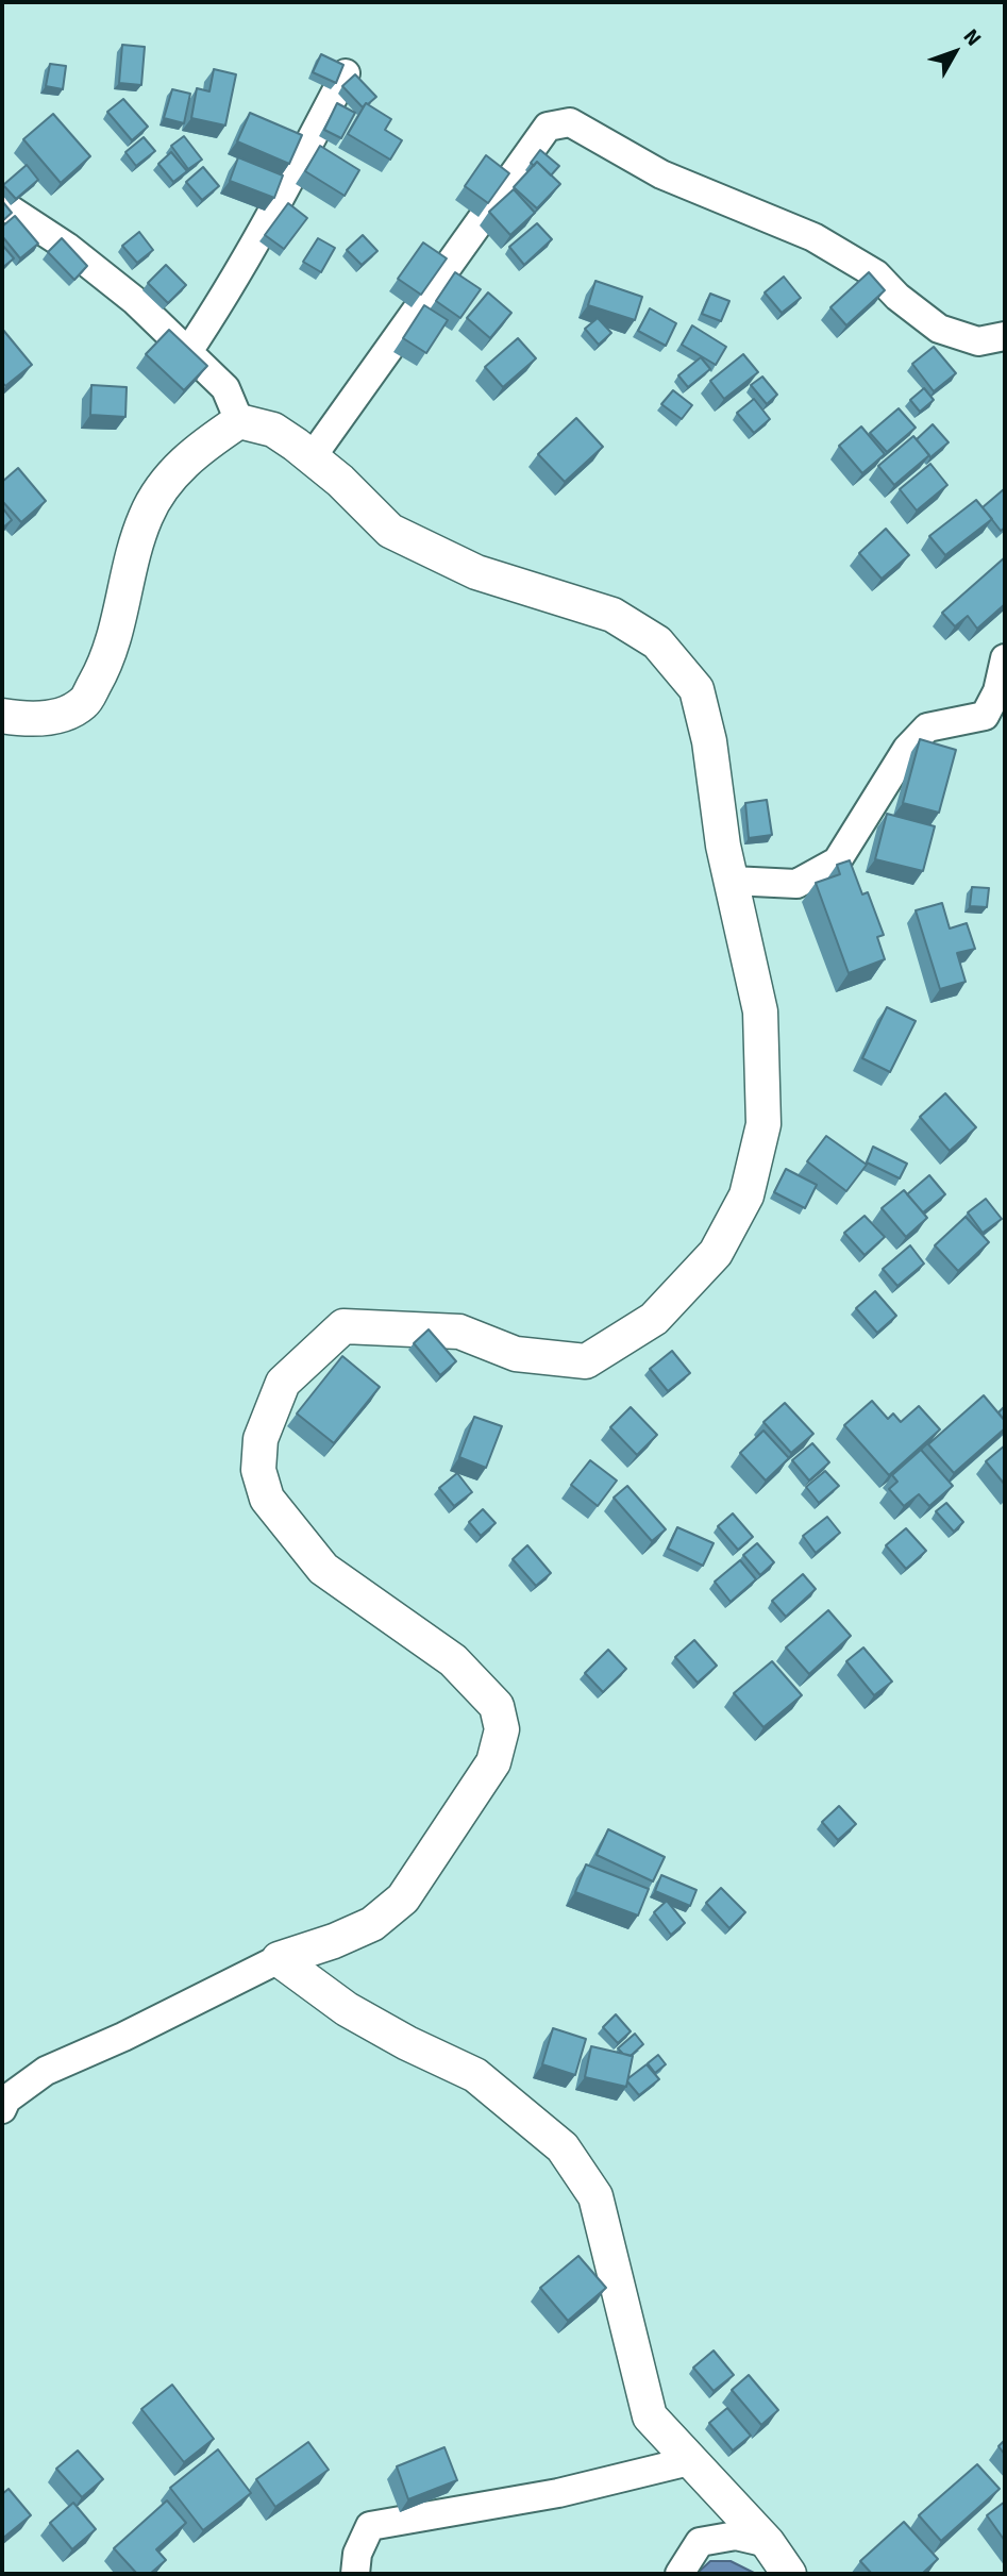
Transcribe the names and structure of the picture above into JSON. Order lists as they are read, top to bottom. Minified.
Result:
{"north":"top right"}
